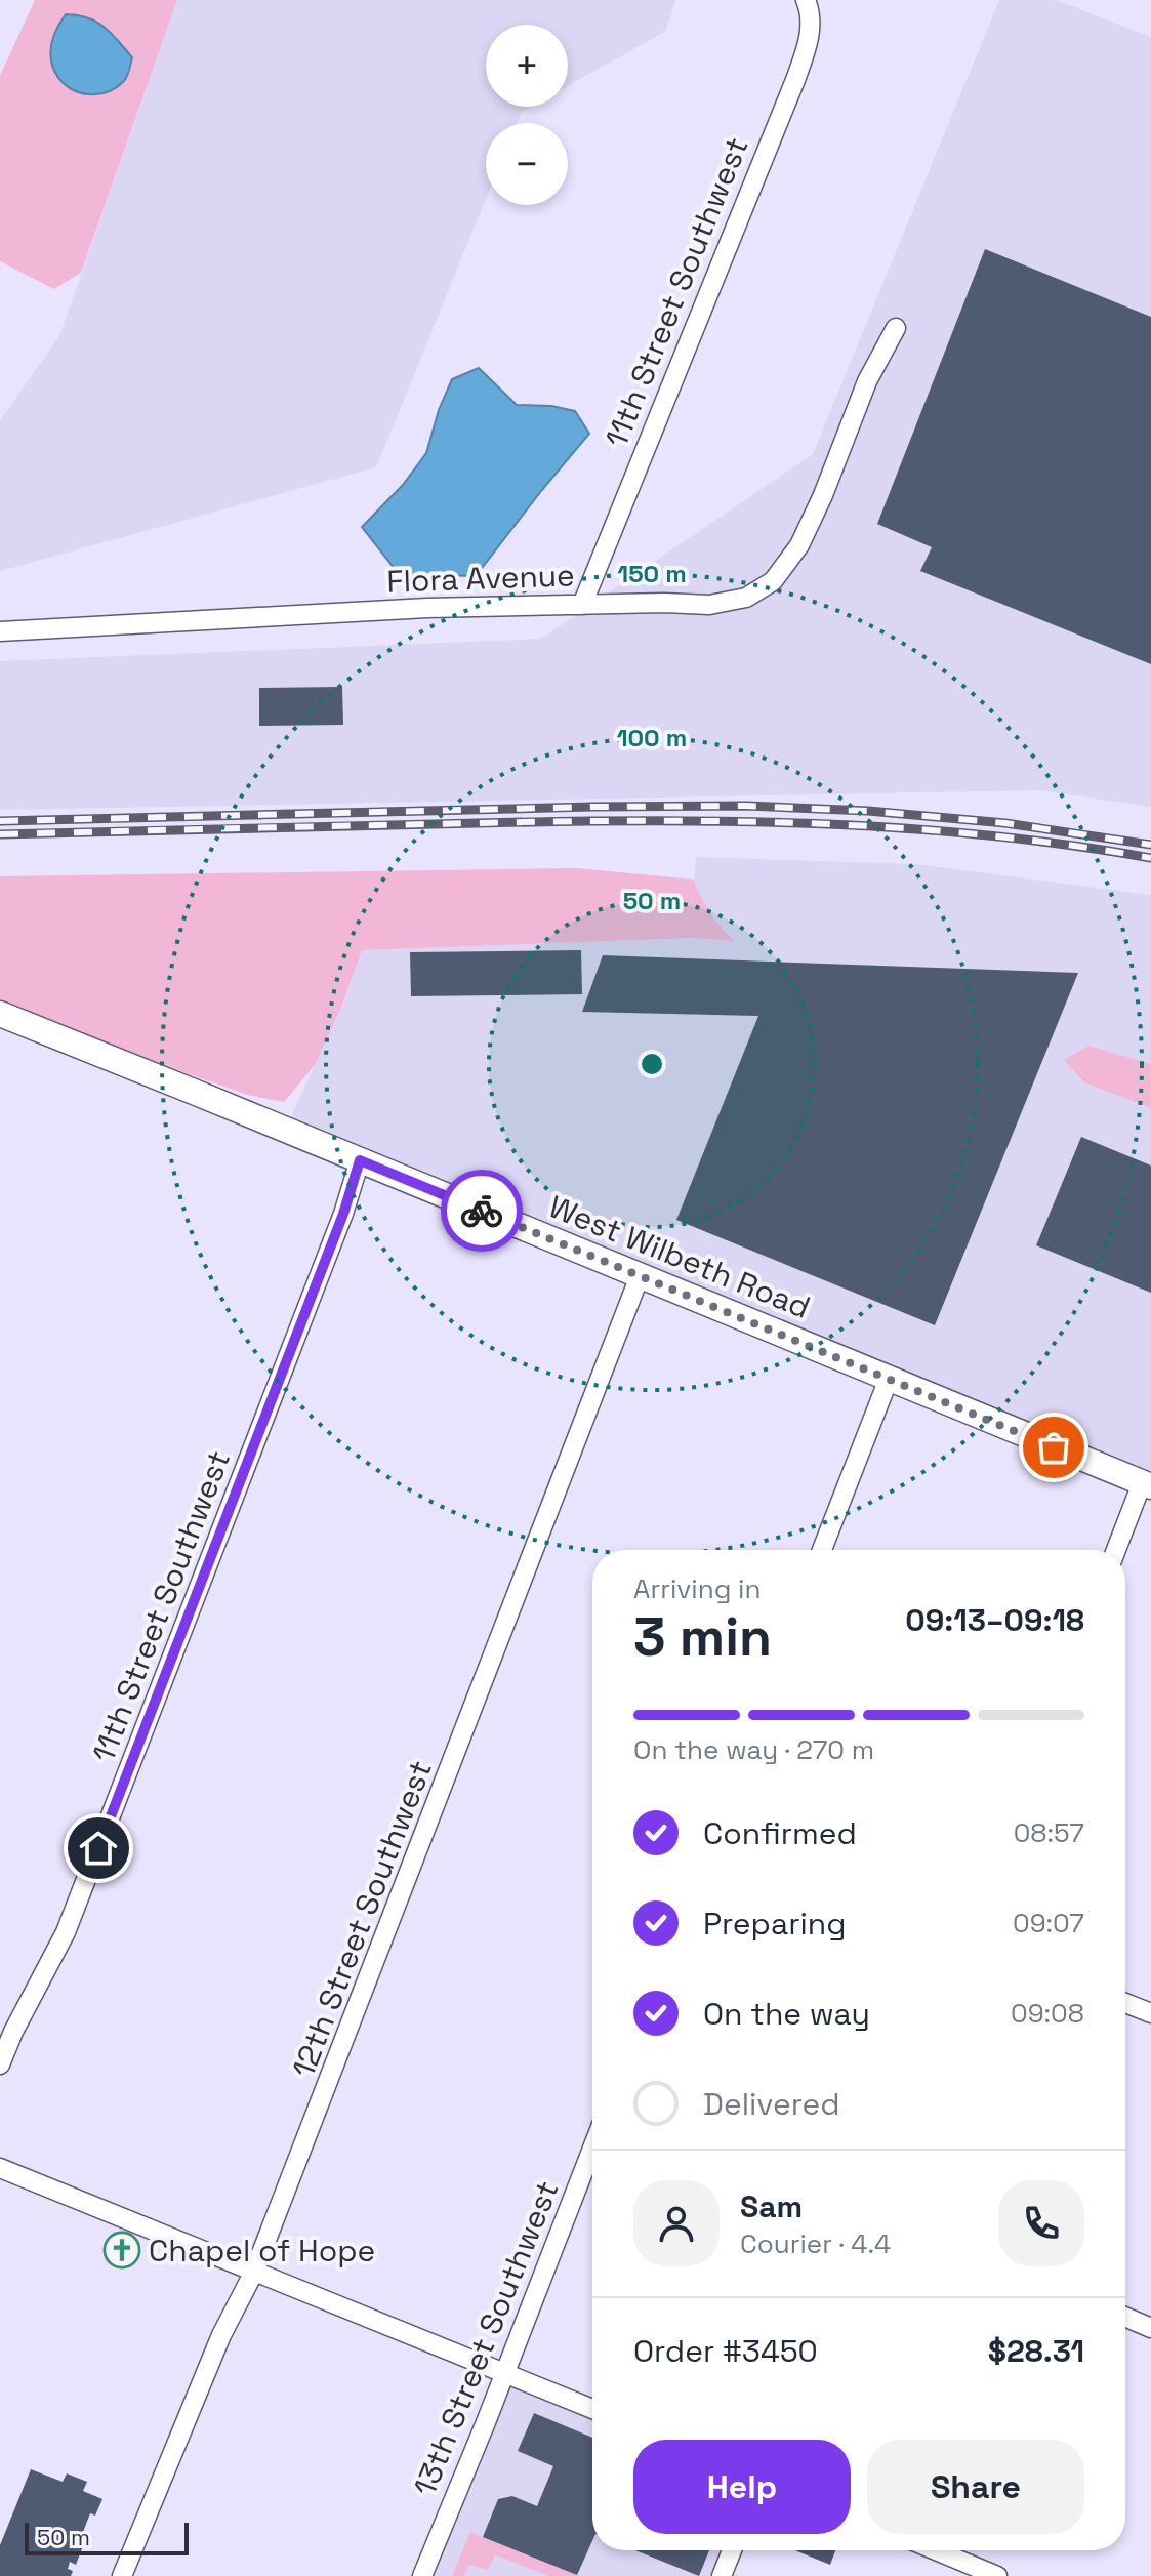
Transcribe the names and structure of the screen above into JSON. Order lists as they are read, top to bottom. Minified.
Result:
{"streets":{"main road":["West Wilbeth Road"],"street":["11th Street Southwest","Flora Avenue","12th Street Southwest","13th Street Southwest"]},"crossings":[["11th Street Southwest","Flora Avenue"],["11th Street Southwest","West Wilbeth Road"],["West Wilbeth Road","12th Street Southwest"]],"places":{"church":["Chapel of Hope"]},"scale_bar":"50 m","page":{"map_buttons":["+","−"],"heading":["3 min","Arriving in","09:13–09:18"],"panel":["Sam","Courier · 4.4","Order #3450","$28.31"],"bar":"On the way · 270 m","list":[["Confirmed","08:57"],["Preparing","09:07"],["On the way","09:08"],"Delivered"],"buttons":["Help","Share"],"scale":"50 m"},"rings":["150 m","100 m","50 m"]}
